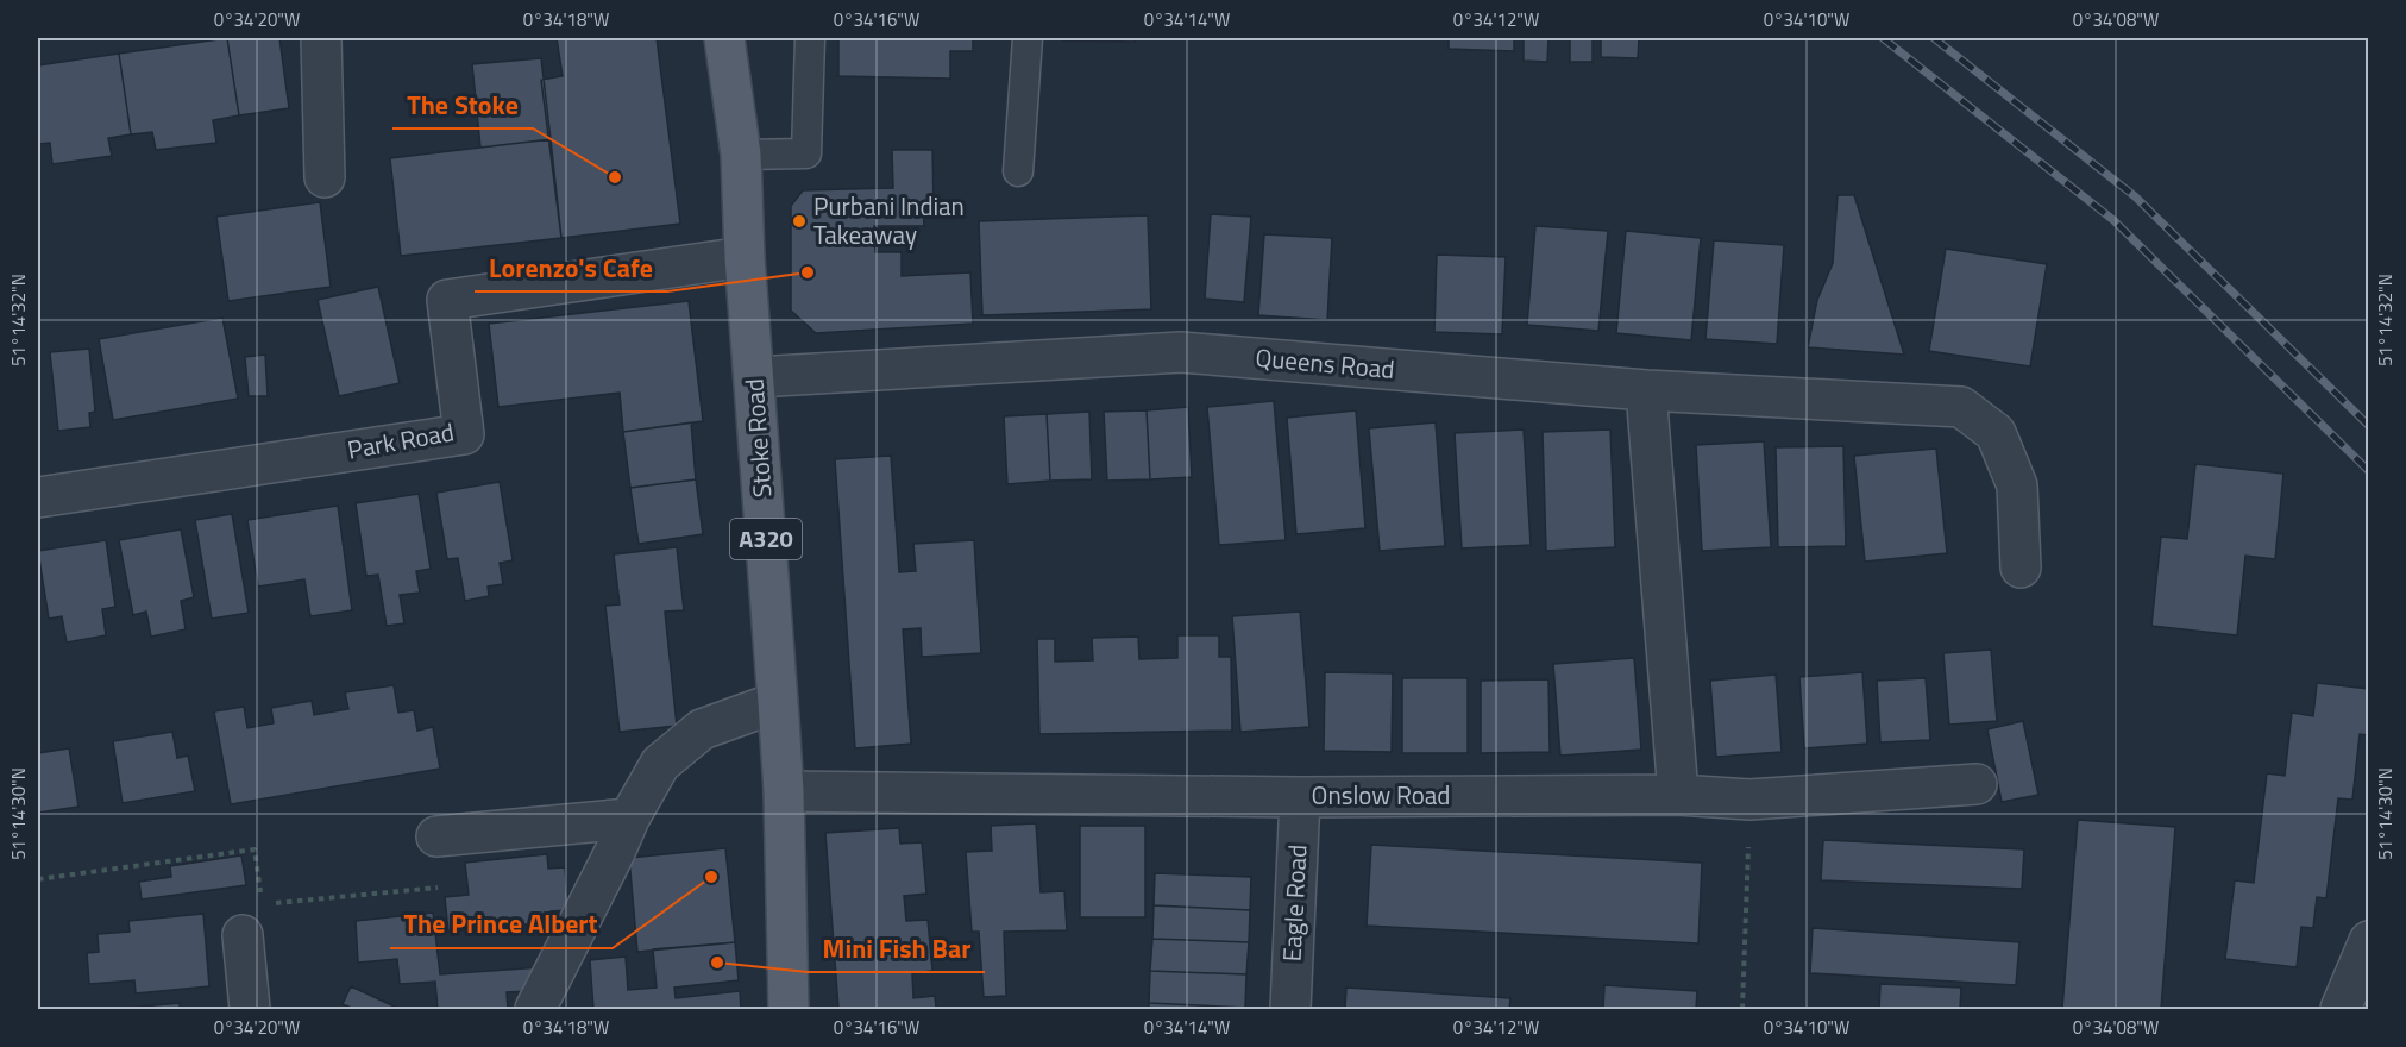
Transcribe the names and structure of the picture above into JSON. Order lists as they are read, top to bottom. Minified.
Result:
{"streets":{"main road":["Stoke Road","A320"],"street":["Queens Road","Park Road","Onslow Road","Eagle Road"]},"crossings":[["Queens Road","Stoke Road"],["Stoke Road","Park Road"],["Stoke Road","Onslow Road"],["Onslow Road","Eagle Road"]],"places":["The Stoke","Purbani Indian Takeaway","Lorenzo's Cafe","The Prince Albert","Mini Fish Bar"],"coordinates":["0°34'20\"W","0°34'18\"W","0°34'16\"W","0°34'14\"W","0°34'12\"W","0°34'10\"W","0°34'08\"W","51°14'32\"N","51°14'30\"N"]}
